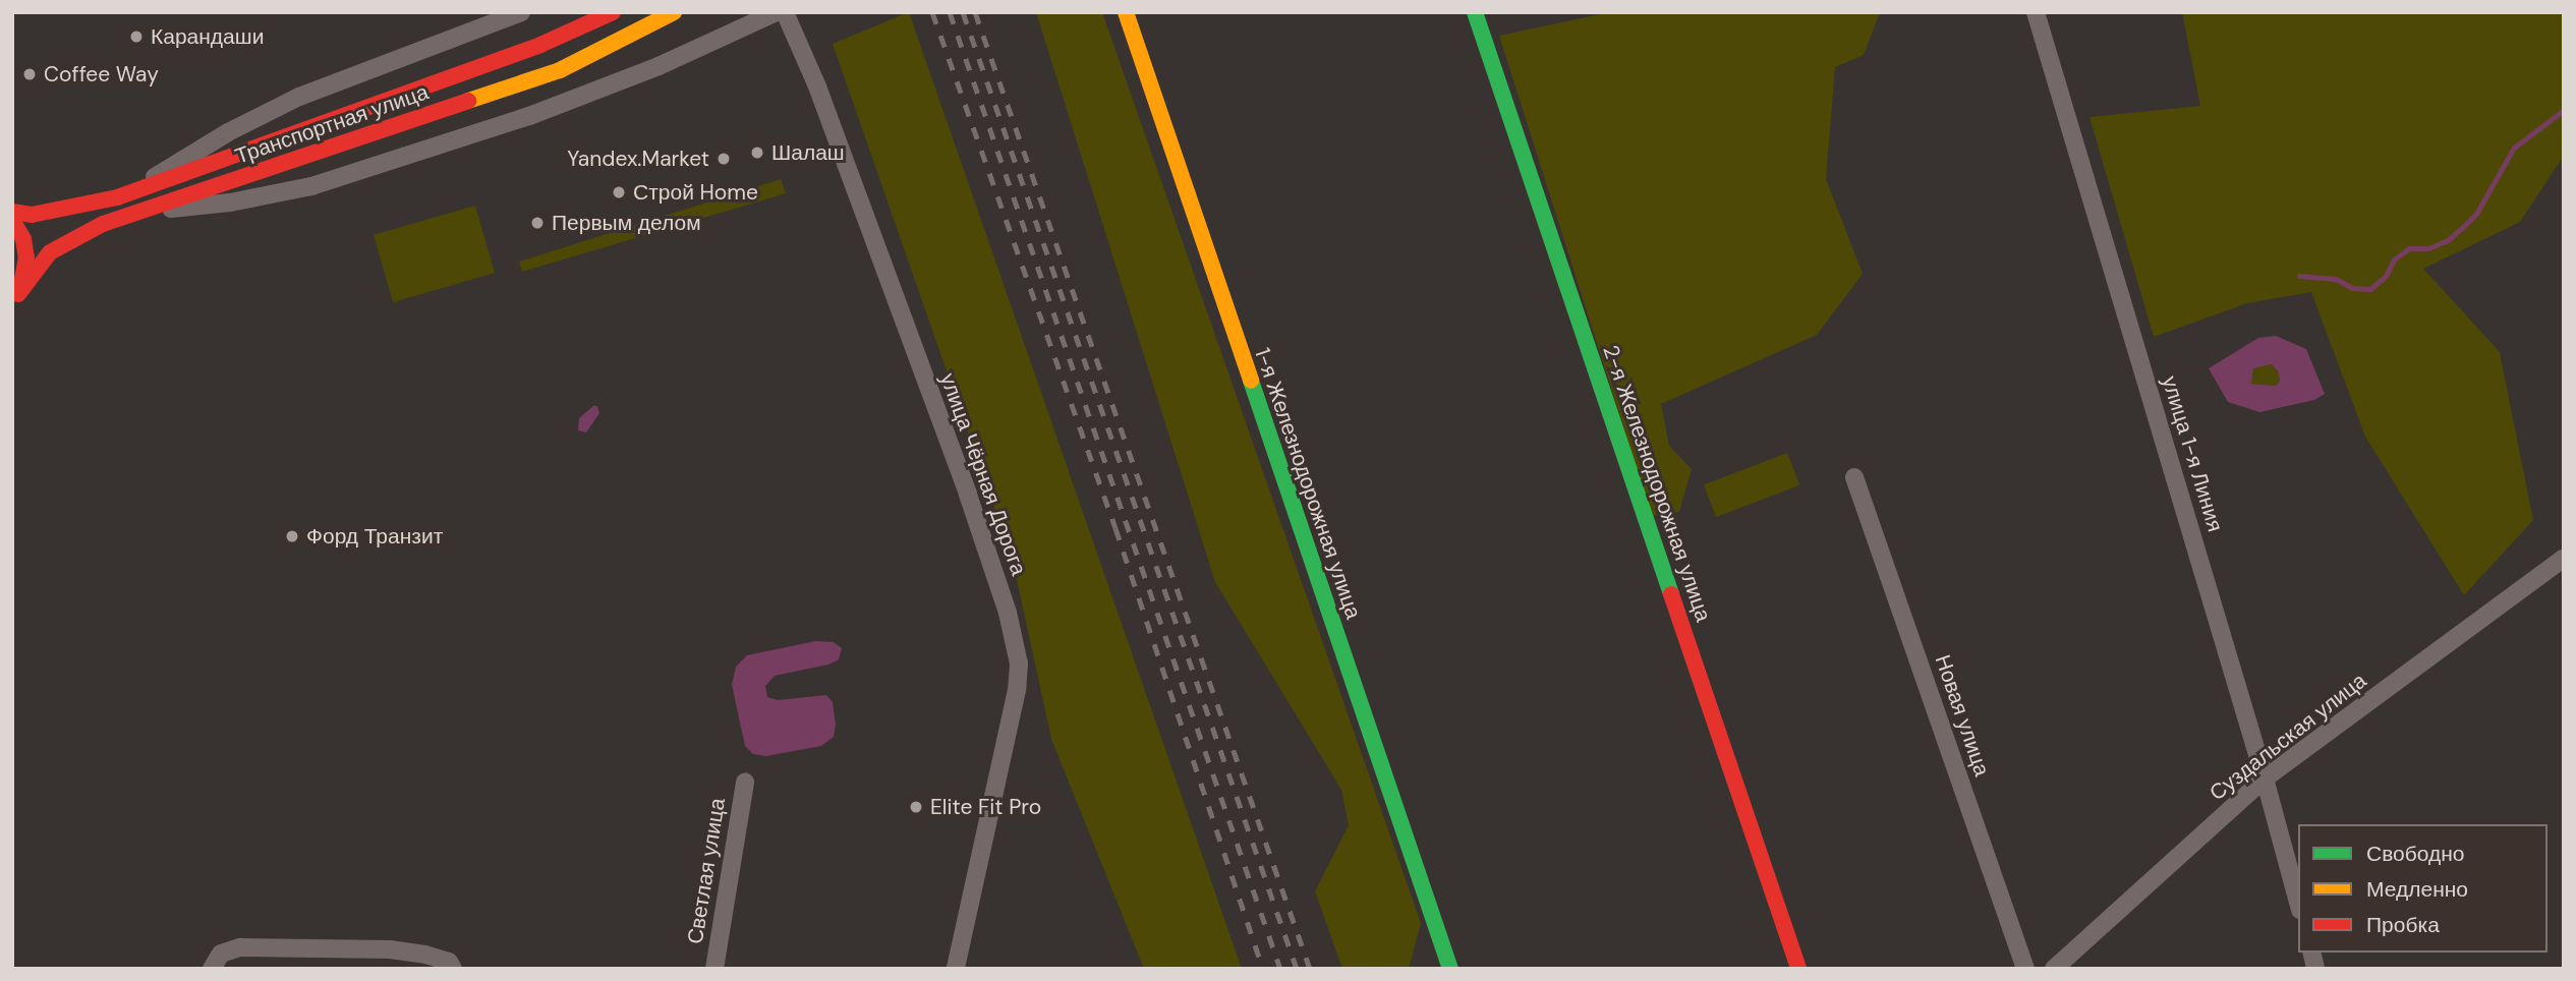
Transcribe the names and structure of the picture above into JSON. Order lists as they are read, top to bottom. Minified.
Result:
{"streets":{"street":["Транспортная улица","улица 1-я Линия","улица Чёрная Дорога","1-я Железнодорожная улица","2-я Железнодорожная улица","Новая улица","Суздальская улица","Светлая улица"]},"crossings":[["улица 1-я Линия","Суздальская улица"]],"places":["Карандаши","Coffee Way","Шалаш","Yandex.Market","Строй Home","Первым делом","Форд Транзит","Elite Fit Pro"],"legend":["Свободно","Медленно","Пробка"]}
